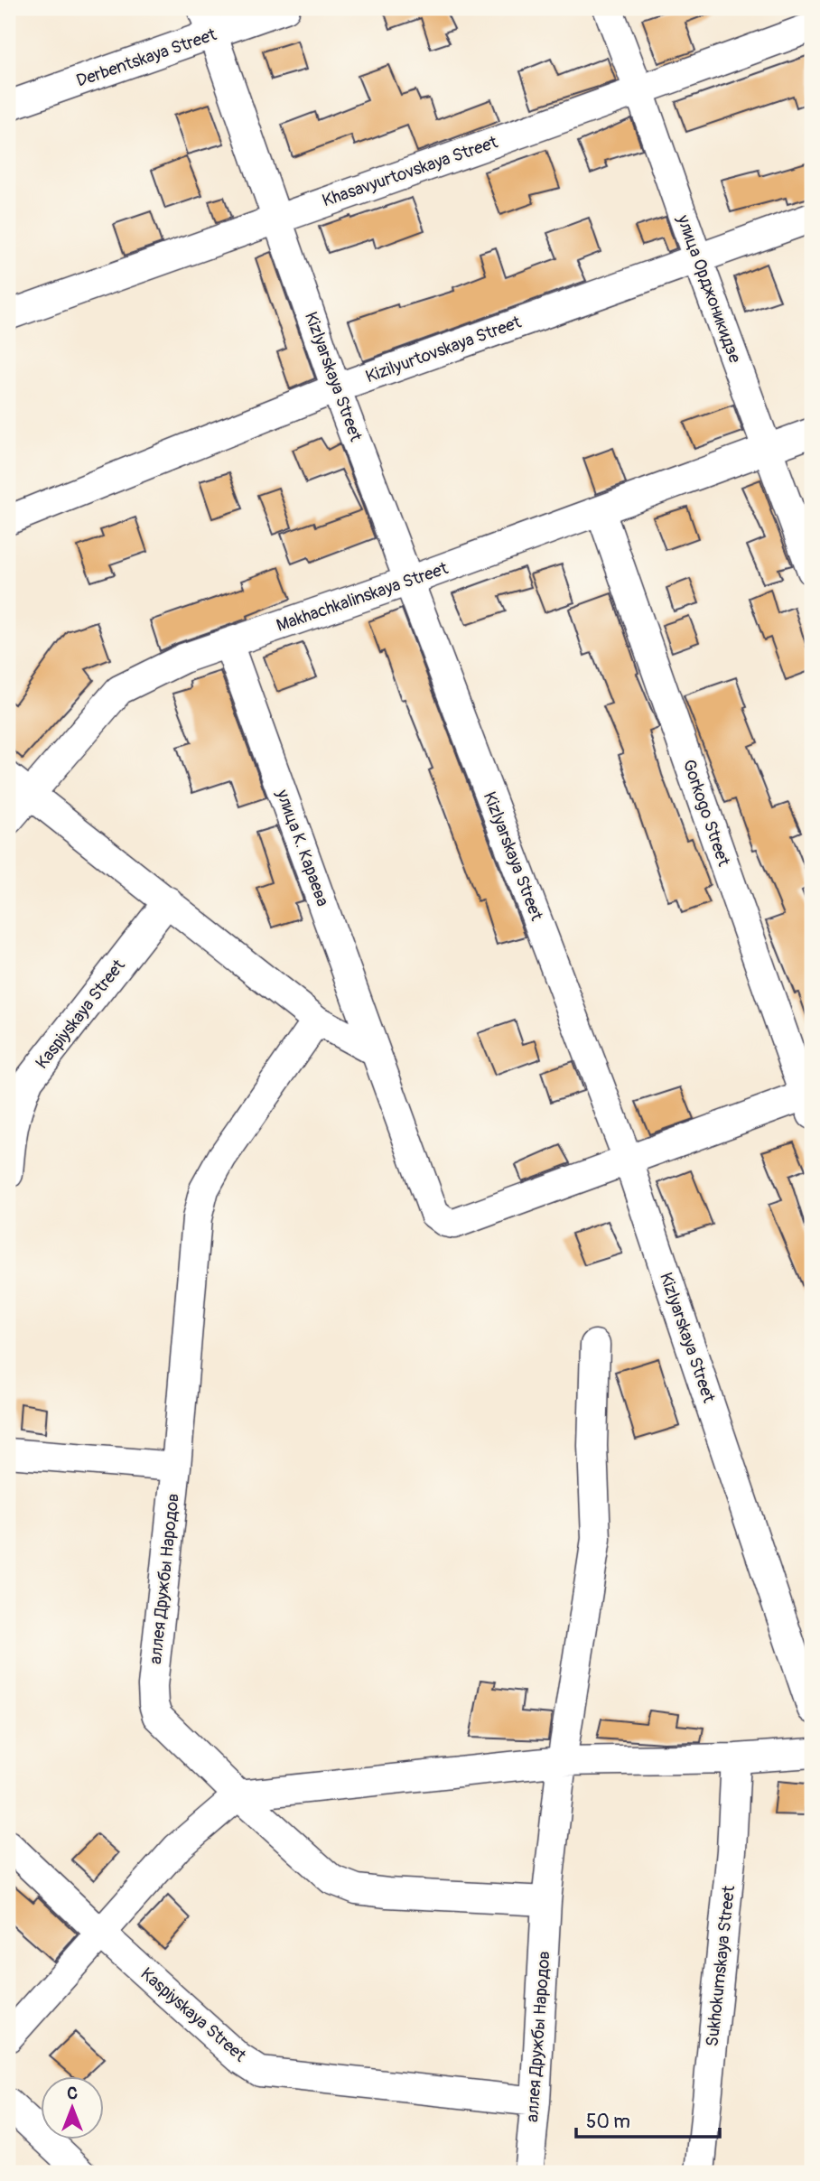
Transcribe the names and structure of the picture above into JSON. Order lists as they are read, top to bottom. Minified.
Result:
{"streets":{"street":["Derbentskaya Street","Khasavyurtovskaya Street","улица Орджоникидзе","Kizilyurtovskaya Street","Kizlyarskaya Street","Makhachkalinskaya Street","Gorkogo Street","улица К. Караева","Kaspiyskaya Street","аллея Дружбы Народов","Sukhokumskaya Street"]},"crossings":[["Derbentskaya Street","Kizlyarskaya Street"],["Khasavyurtovskaya Street","улица Орджоникидзе"],["Khasavyurtovskaya Street","Kizlyarskaya Street"],["улица Орджоникидзе","Kizilyurtovskaya Street"],["улица Орджоникидзе","Makhachkalinskaya Street"],["Kizilyurtovskaya Street","Kizlyarskaya Street"],["Kizlyarskaya Street","Makhachkalinskaya Street"],["Kizlyarskaya Street","улица К. Караева"],["Makhachkalinskaya Street","Gorkogo Street"],["Makhachkalinskaya Street","улица К. Караева"],["Kaspiyskaya Street","аллея Дружбы Народов"]],"scale_bar":"50 m","north":"top"}
